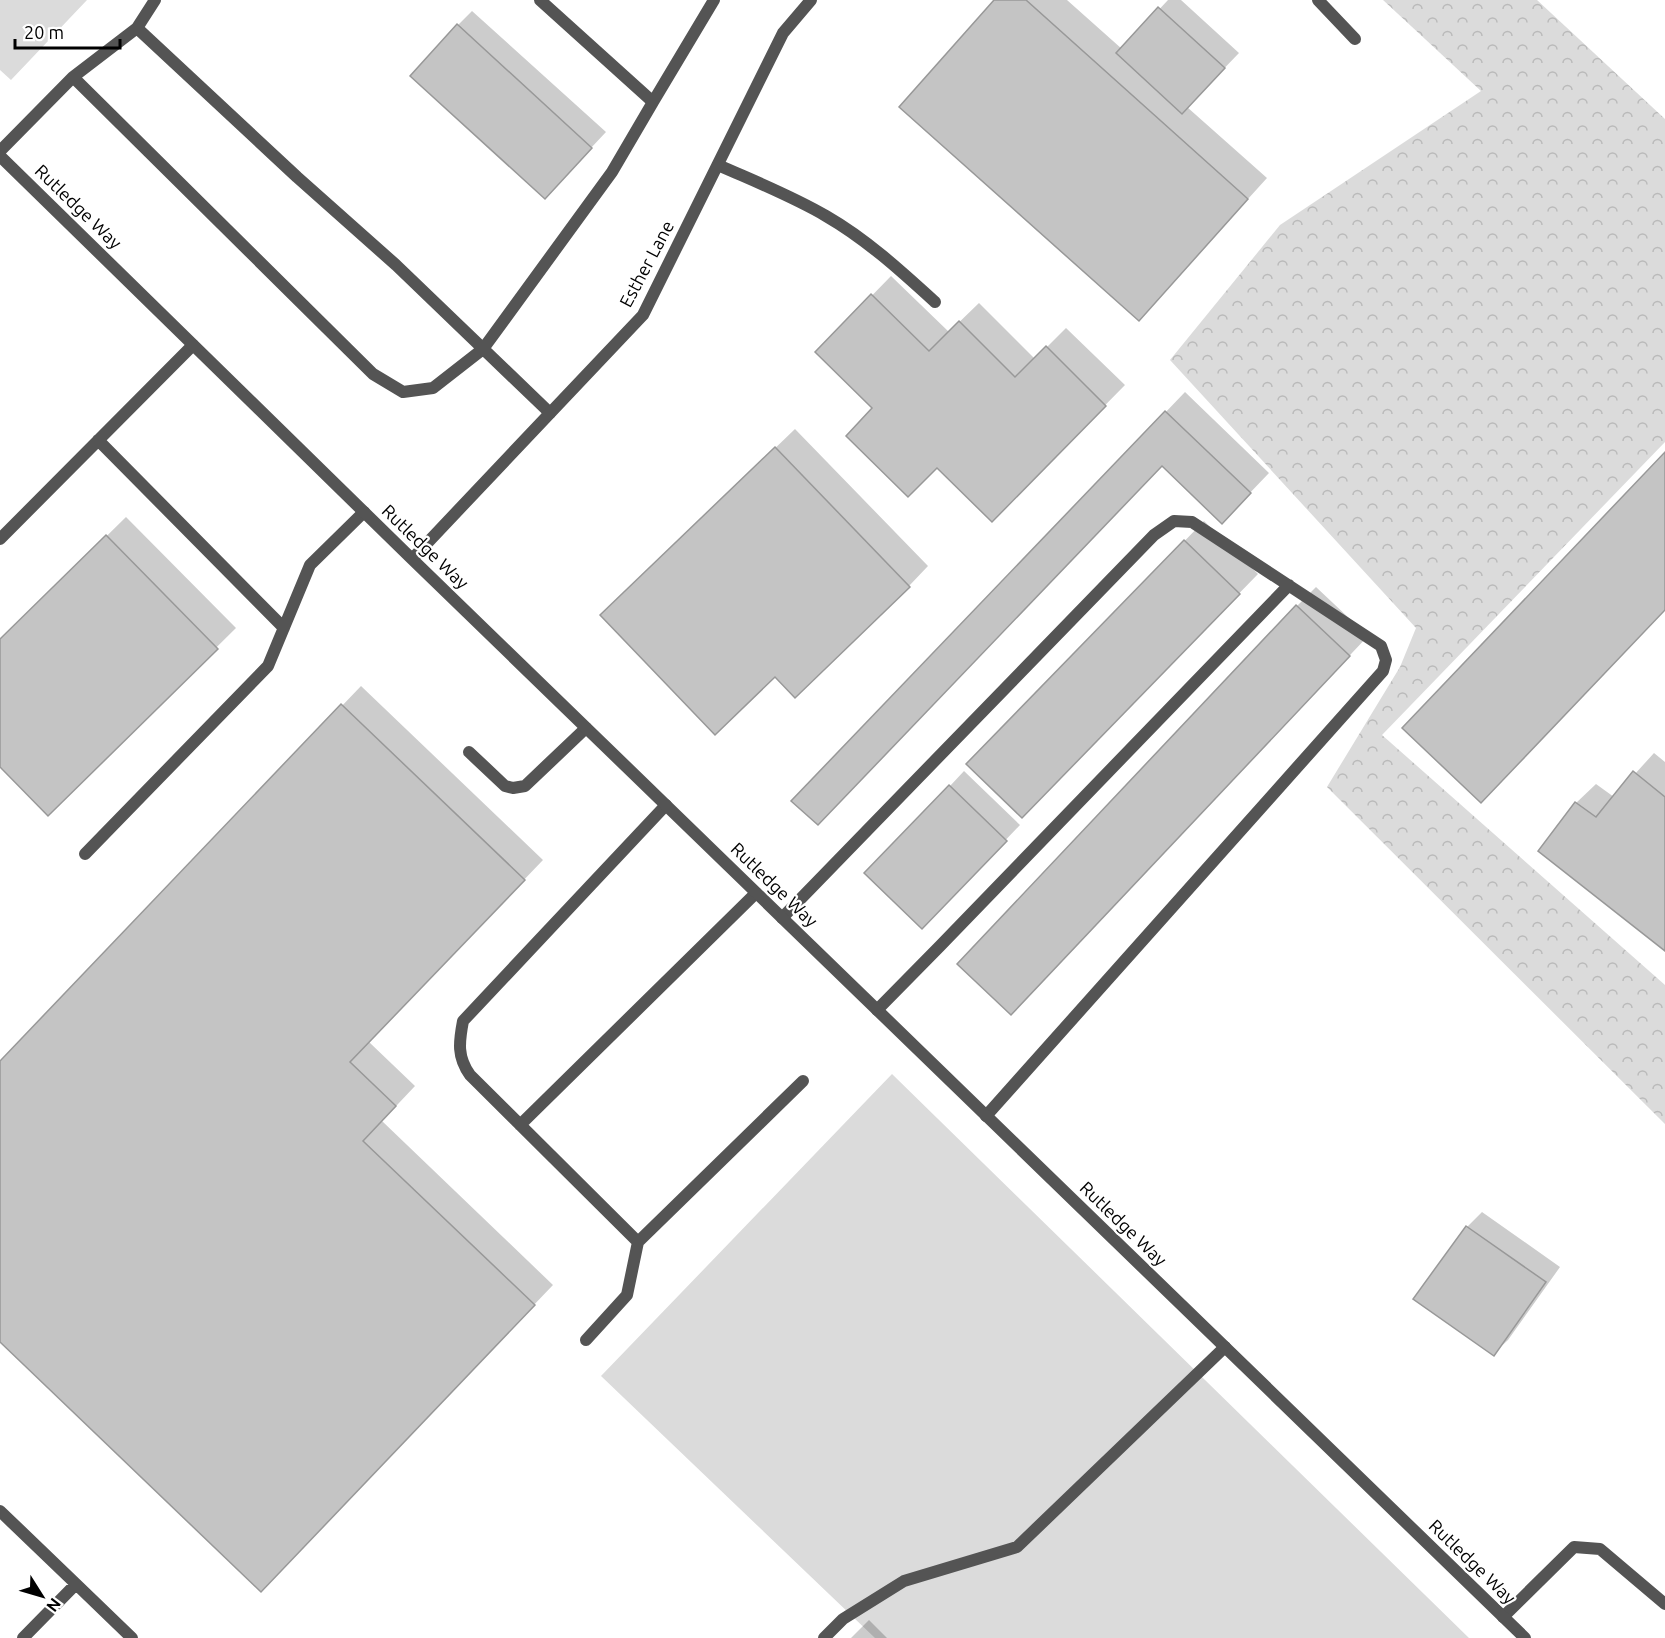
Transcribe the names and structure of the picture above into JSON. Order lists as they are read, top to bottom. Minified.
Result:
{"streets":{"street":["Rutledge Way","Esther Lane"]},"crossings":[["Rutledge Way","Esther Lane"]],"scale_bar":"20 m","north":"bottom right"}
